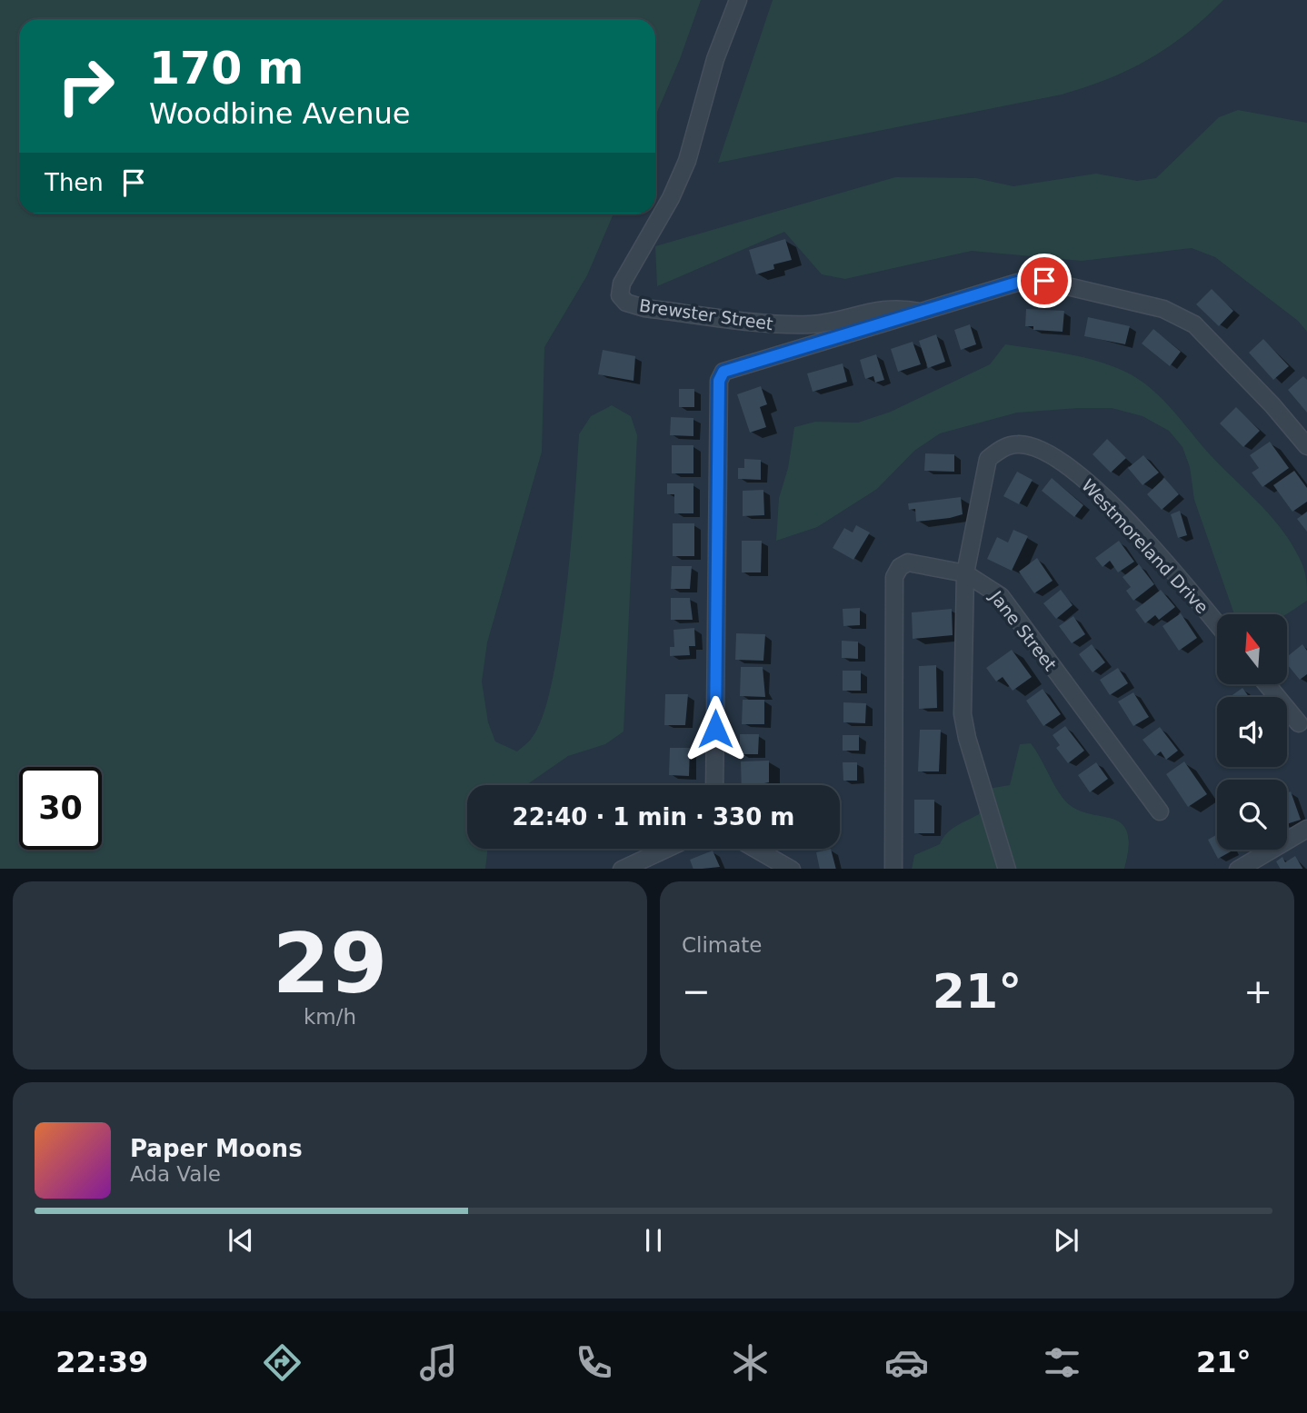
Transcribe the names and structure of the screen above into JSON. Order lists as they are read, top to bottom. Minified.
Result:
{"streets":{"street":["Brewster Street","Westmoreland Drive","Jane Street"]},"crossings":[["Westmoreland Drive","Jane Street"]],"north":"top","page":{"turn":["170 m","Woodbine Avenue"],"then":"Then","limit":"30","trip":"22:40 · 1 min · 330 m","tile":[["29","km/h"],"Climate"],"heat":["−","21°","+"],"song":["Paper Moons","Ada Vale"],"tabs":["22:39","21°"]}}
